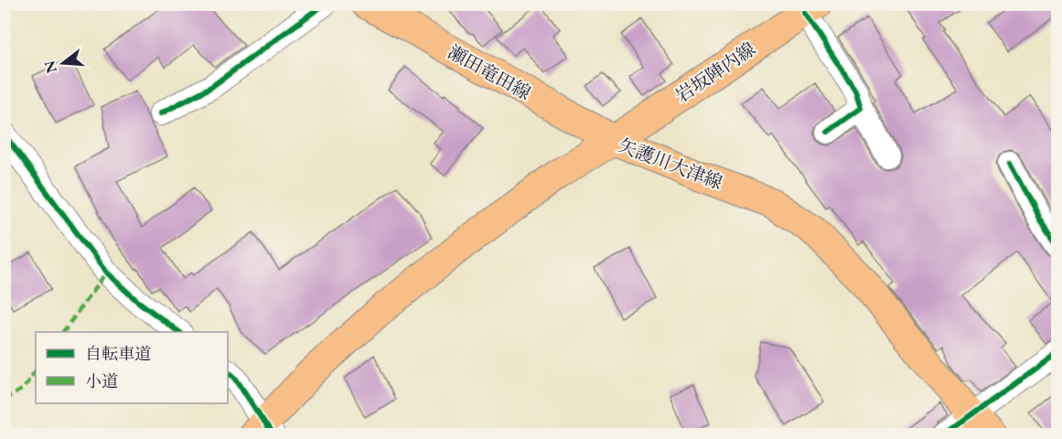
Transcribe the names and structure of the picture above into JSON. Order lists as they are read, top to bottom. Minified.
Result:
{"streets":{"main road":["瀬田竜田線","岩坂陣内線","矢護川大津線"]},"crossings":[["瀬田竜田線","岩坂陣内線"],["瀬田竜田線","矢護川大津線"],["岩坂陣内線","矢護川大津線"]],"legend":["自転車道","小道"],"north":"left"}
